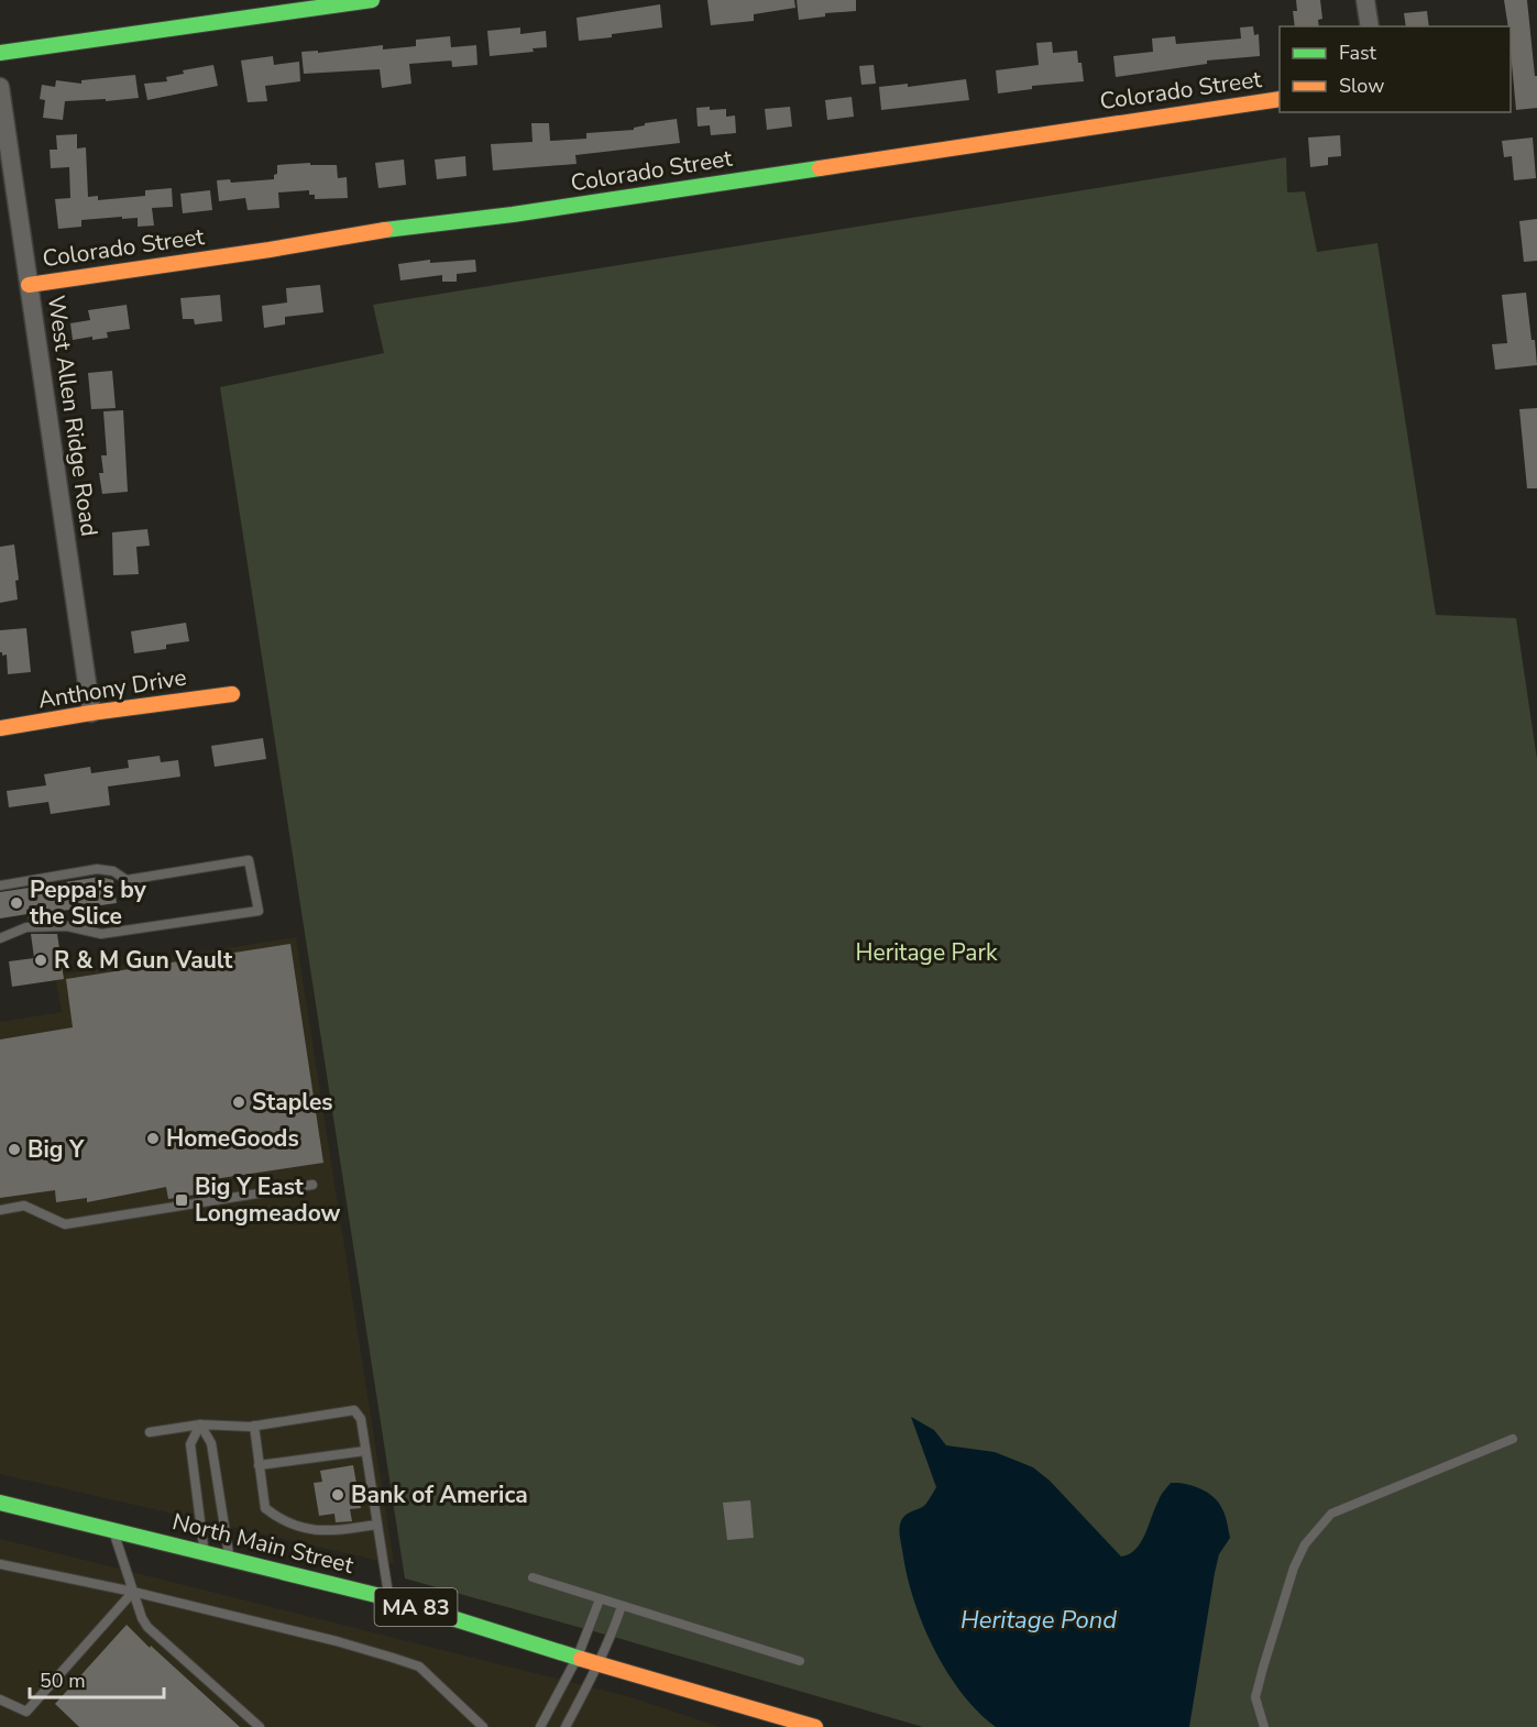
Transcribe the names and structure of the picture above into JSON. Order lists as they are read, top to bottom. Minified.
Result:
{"streets":{"street":["Colorado Street","West Allen Ridge Road","Anthony Drive","North Main Street","MA 83"]},"crossings":[["Colorado Street","West Allen Ridge Road"],["West Allen Ridge Road","Anthony Drive"]],"water":["Heritage Pond"],"parks":["Heritage Park"],"places":{"other":["Peppa's by the Slice","R & M Gun Vault","Staples","HomeGoods","Big Y","Bank of America"],"transit":["Big Y East Longmeadow"]},"legend":["Fast","Slow"],"scale_bar":"50 m"}
